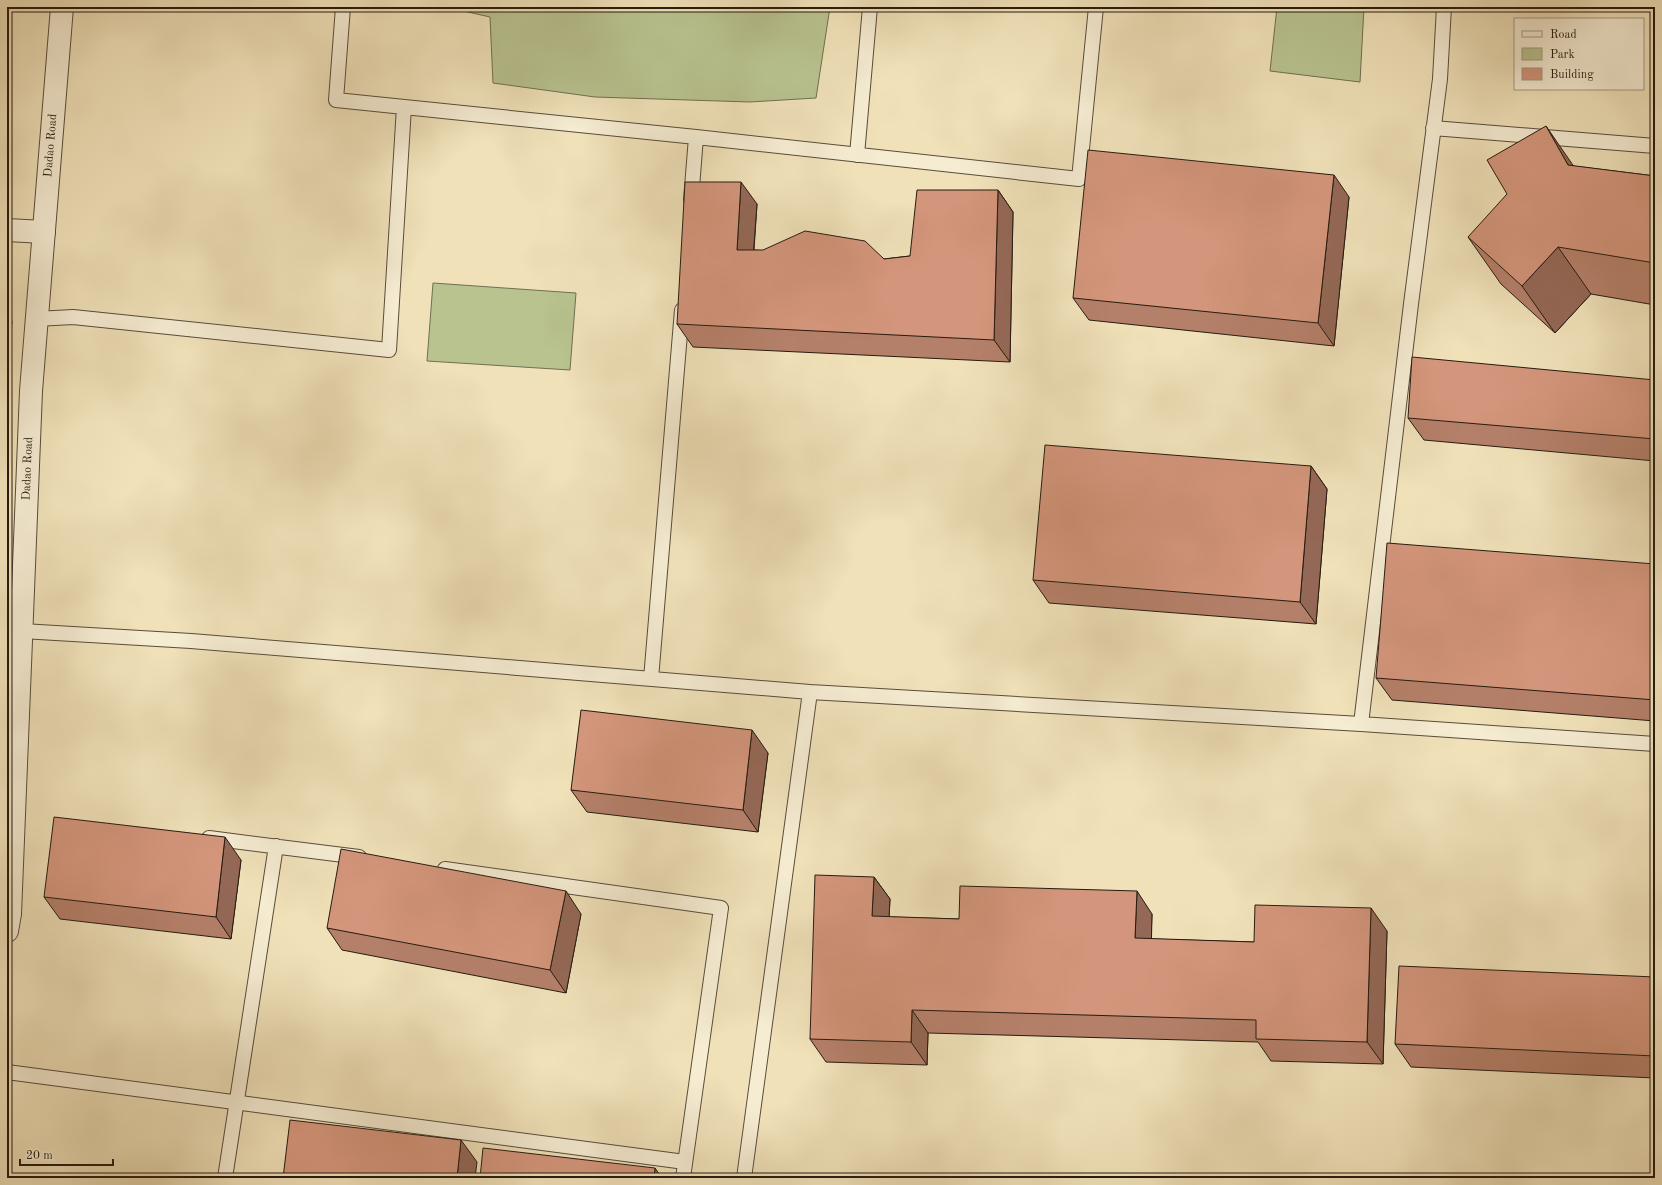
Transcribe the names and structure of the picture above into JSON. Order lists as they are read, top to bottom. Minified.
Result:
{"streets":{"street":["Dadao Road"]},"legend":["Road","Park","Building"],"scale_bar":"20 m"}
